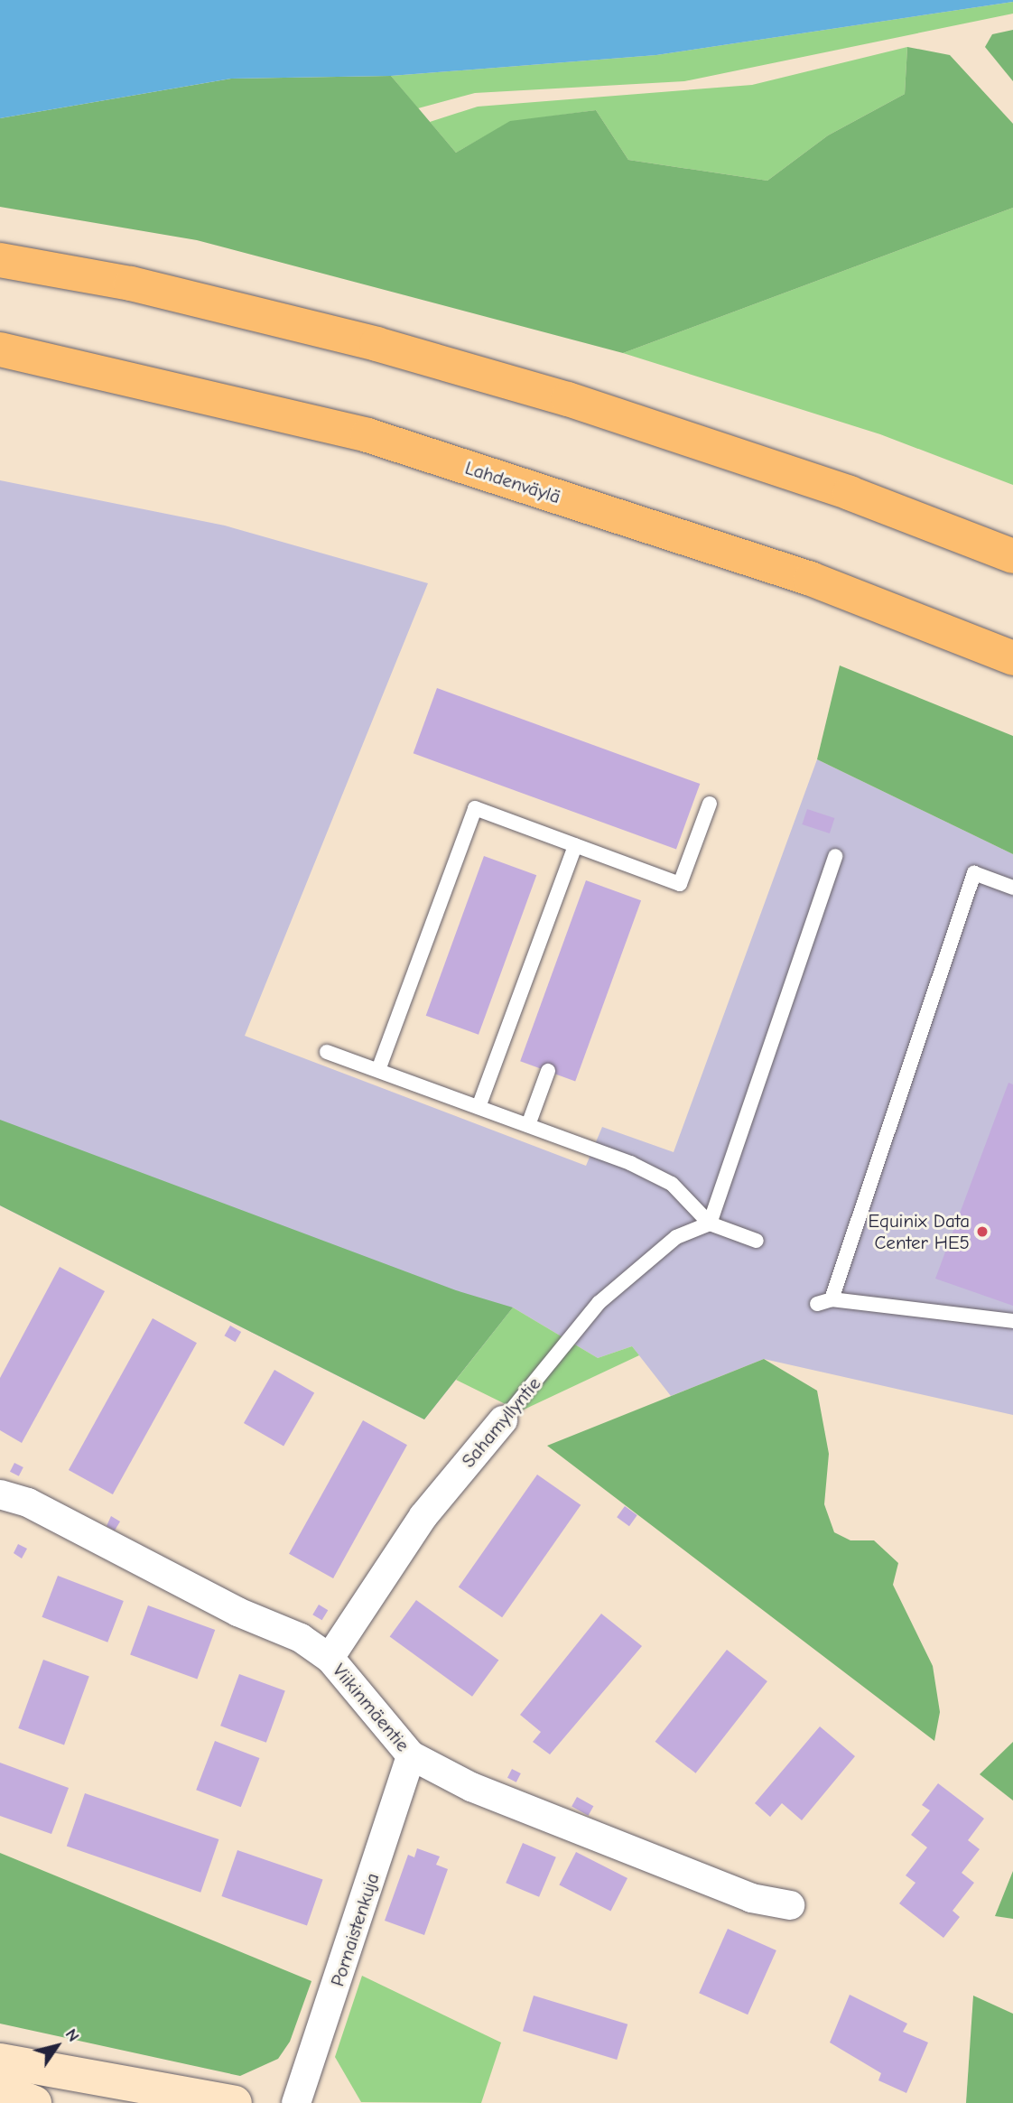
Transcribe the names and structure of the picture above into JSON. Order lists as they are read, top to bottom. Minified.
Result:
{"streets":{"highway":["Lahdenväylä"],"street":["Sahamyllyntie","Viikinmäentie","Pornaistenkuja"]},"crossings":[["Sahamyllyntie","Viikinmäentie"],["Viikinmäentie","Pornaistenkuja"]],"places":["Equinix Data Center HE5"],"north":"top right"}
